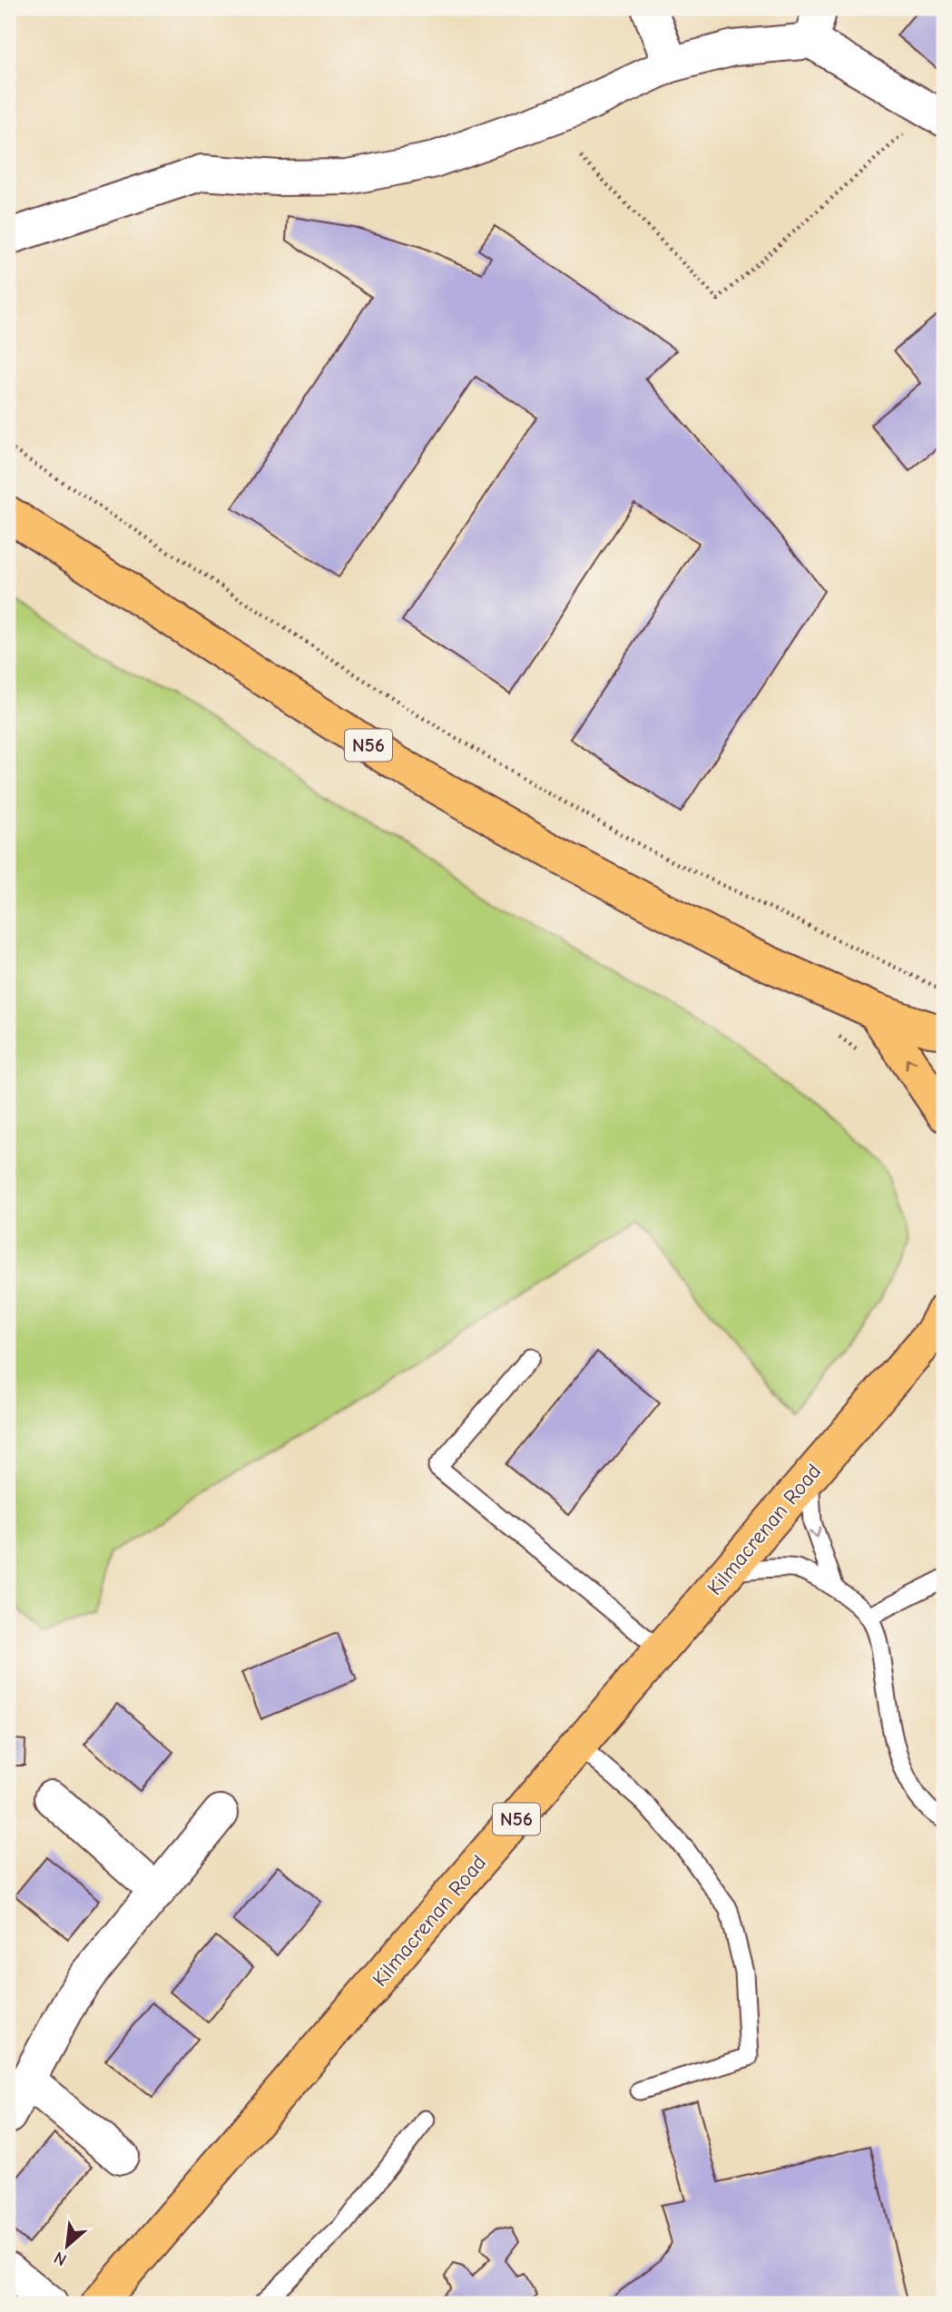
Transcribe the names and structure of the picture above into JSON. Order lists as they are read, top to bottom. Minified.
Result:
{"streets":{"main road":["N56","Kilmacrenan Road"]},"north":"bottom left"}
